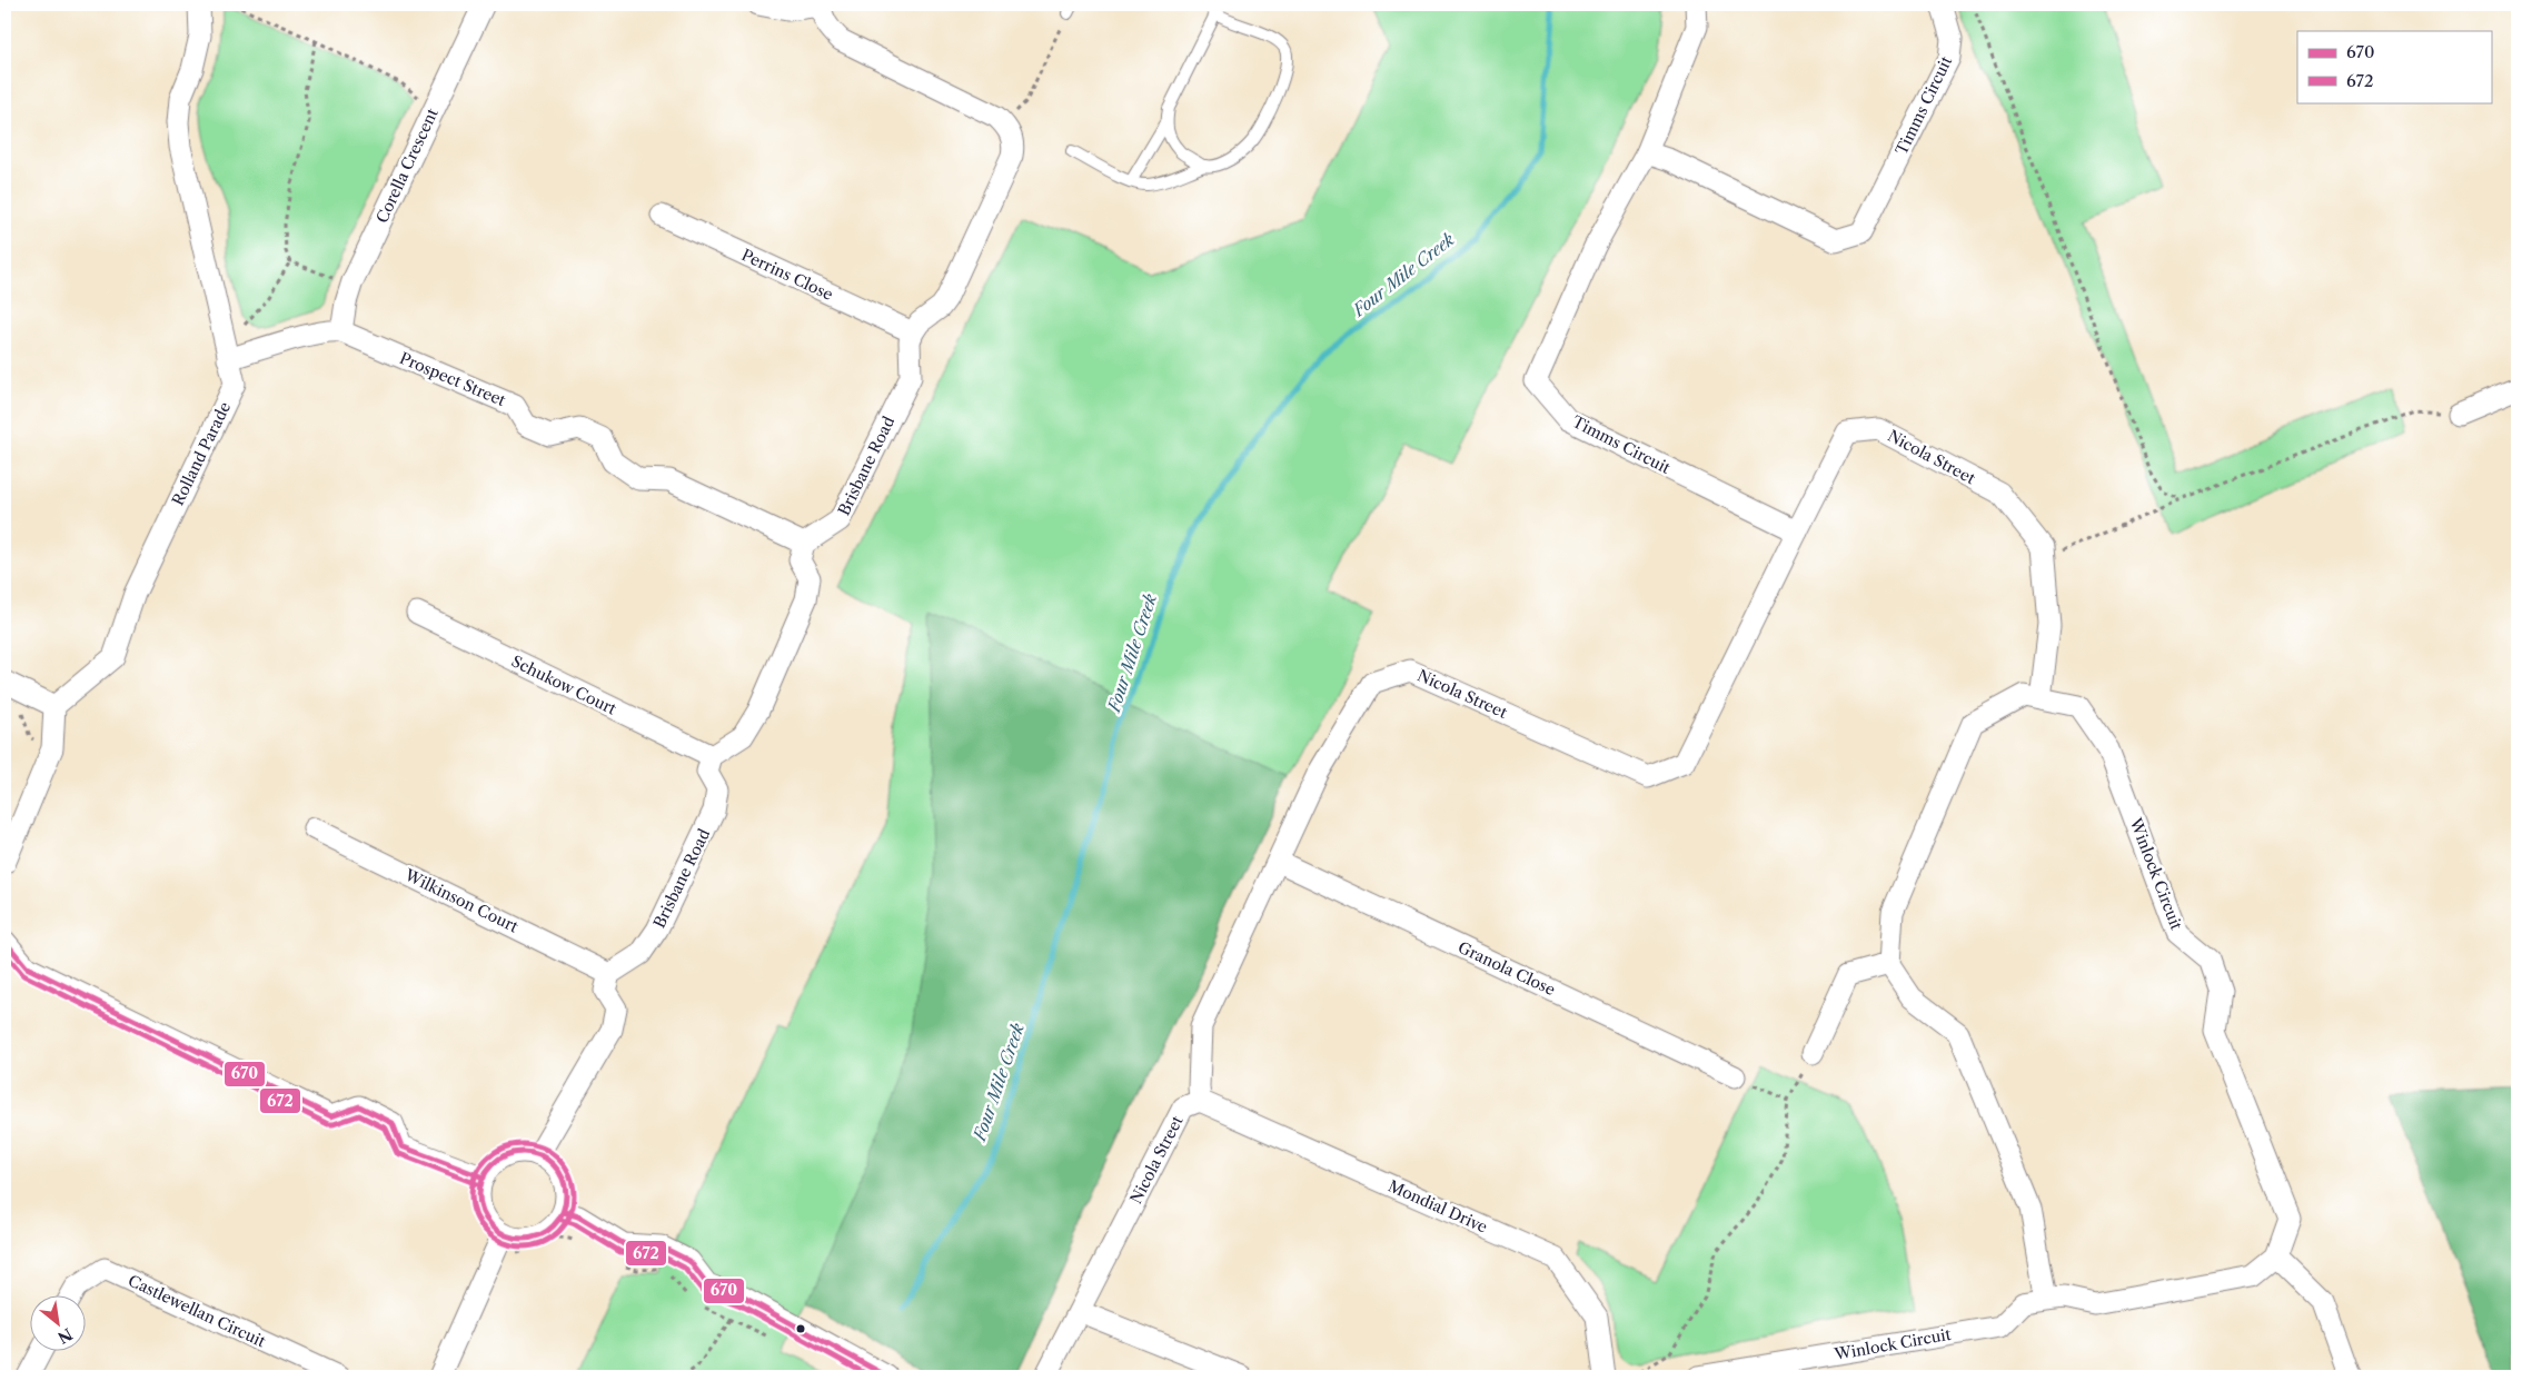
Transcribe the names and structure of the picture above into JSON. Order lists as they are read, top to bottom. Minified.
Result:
{"streets":{"street":["Timms Circuit","Corella Crescent","Perrins Close","Prospect Street","Rolland Parade","Nicola Street","Brisbane Road","Schukow Court","Winlock Circuit","Wilkinson Court","Granola Close","Mondial Drive","Castlewellan Circuit"]},"crossings":[["Timms Circuit","Nicola Street"],["Corella Crescent","Prospect Street"],["Perrins Close","Brisbane Road"],["Prospect Street","Brisbane Road"],["Nicola Street","Granola Close"],["Nicola Street","Mondial Drive"],["Brisbane Road","Schukow Court"],["Brisbane Road","Wilkinson Court"]],"water":["Four Mile Creek"],"lines":["transit line 670","transit line 672"],"legend":["670","672"],"north":"bottom right"}
